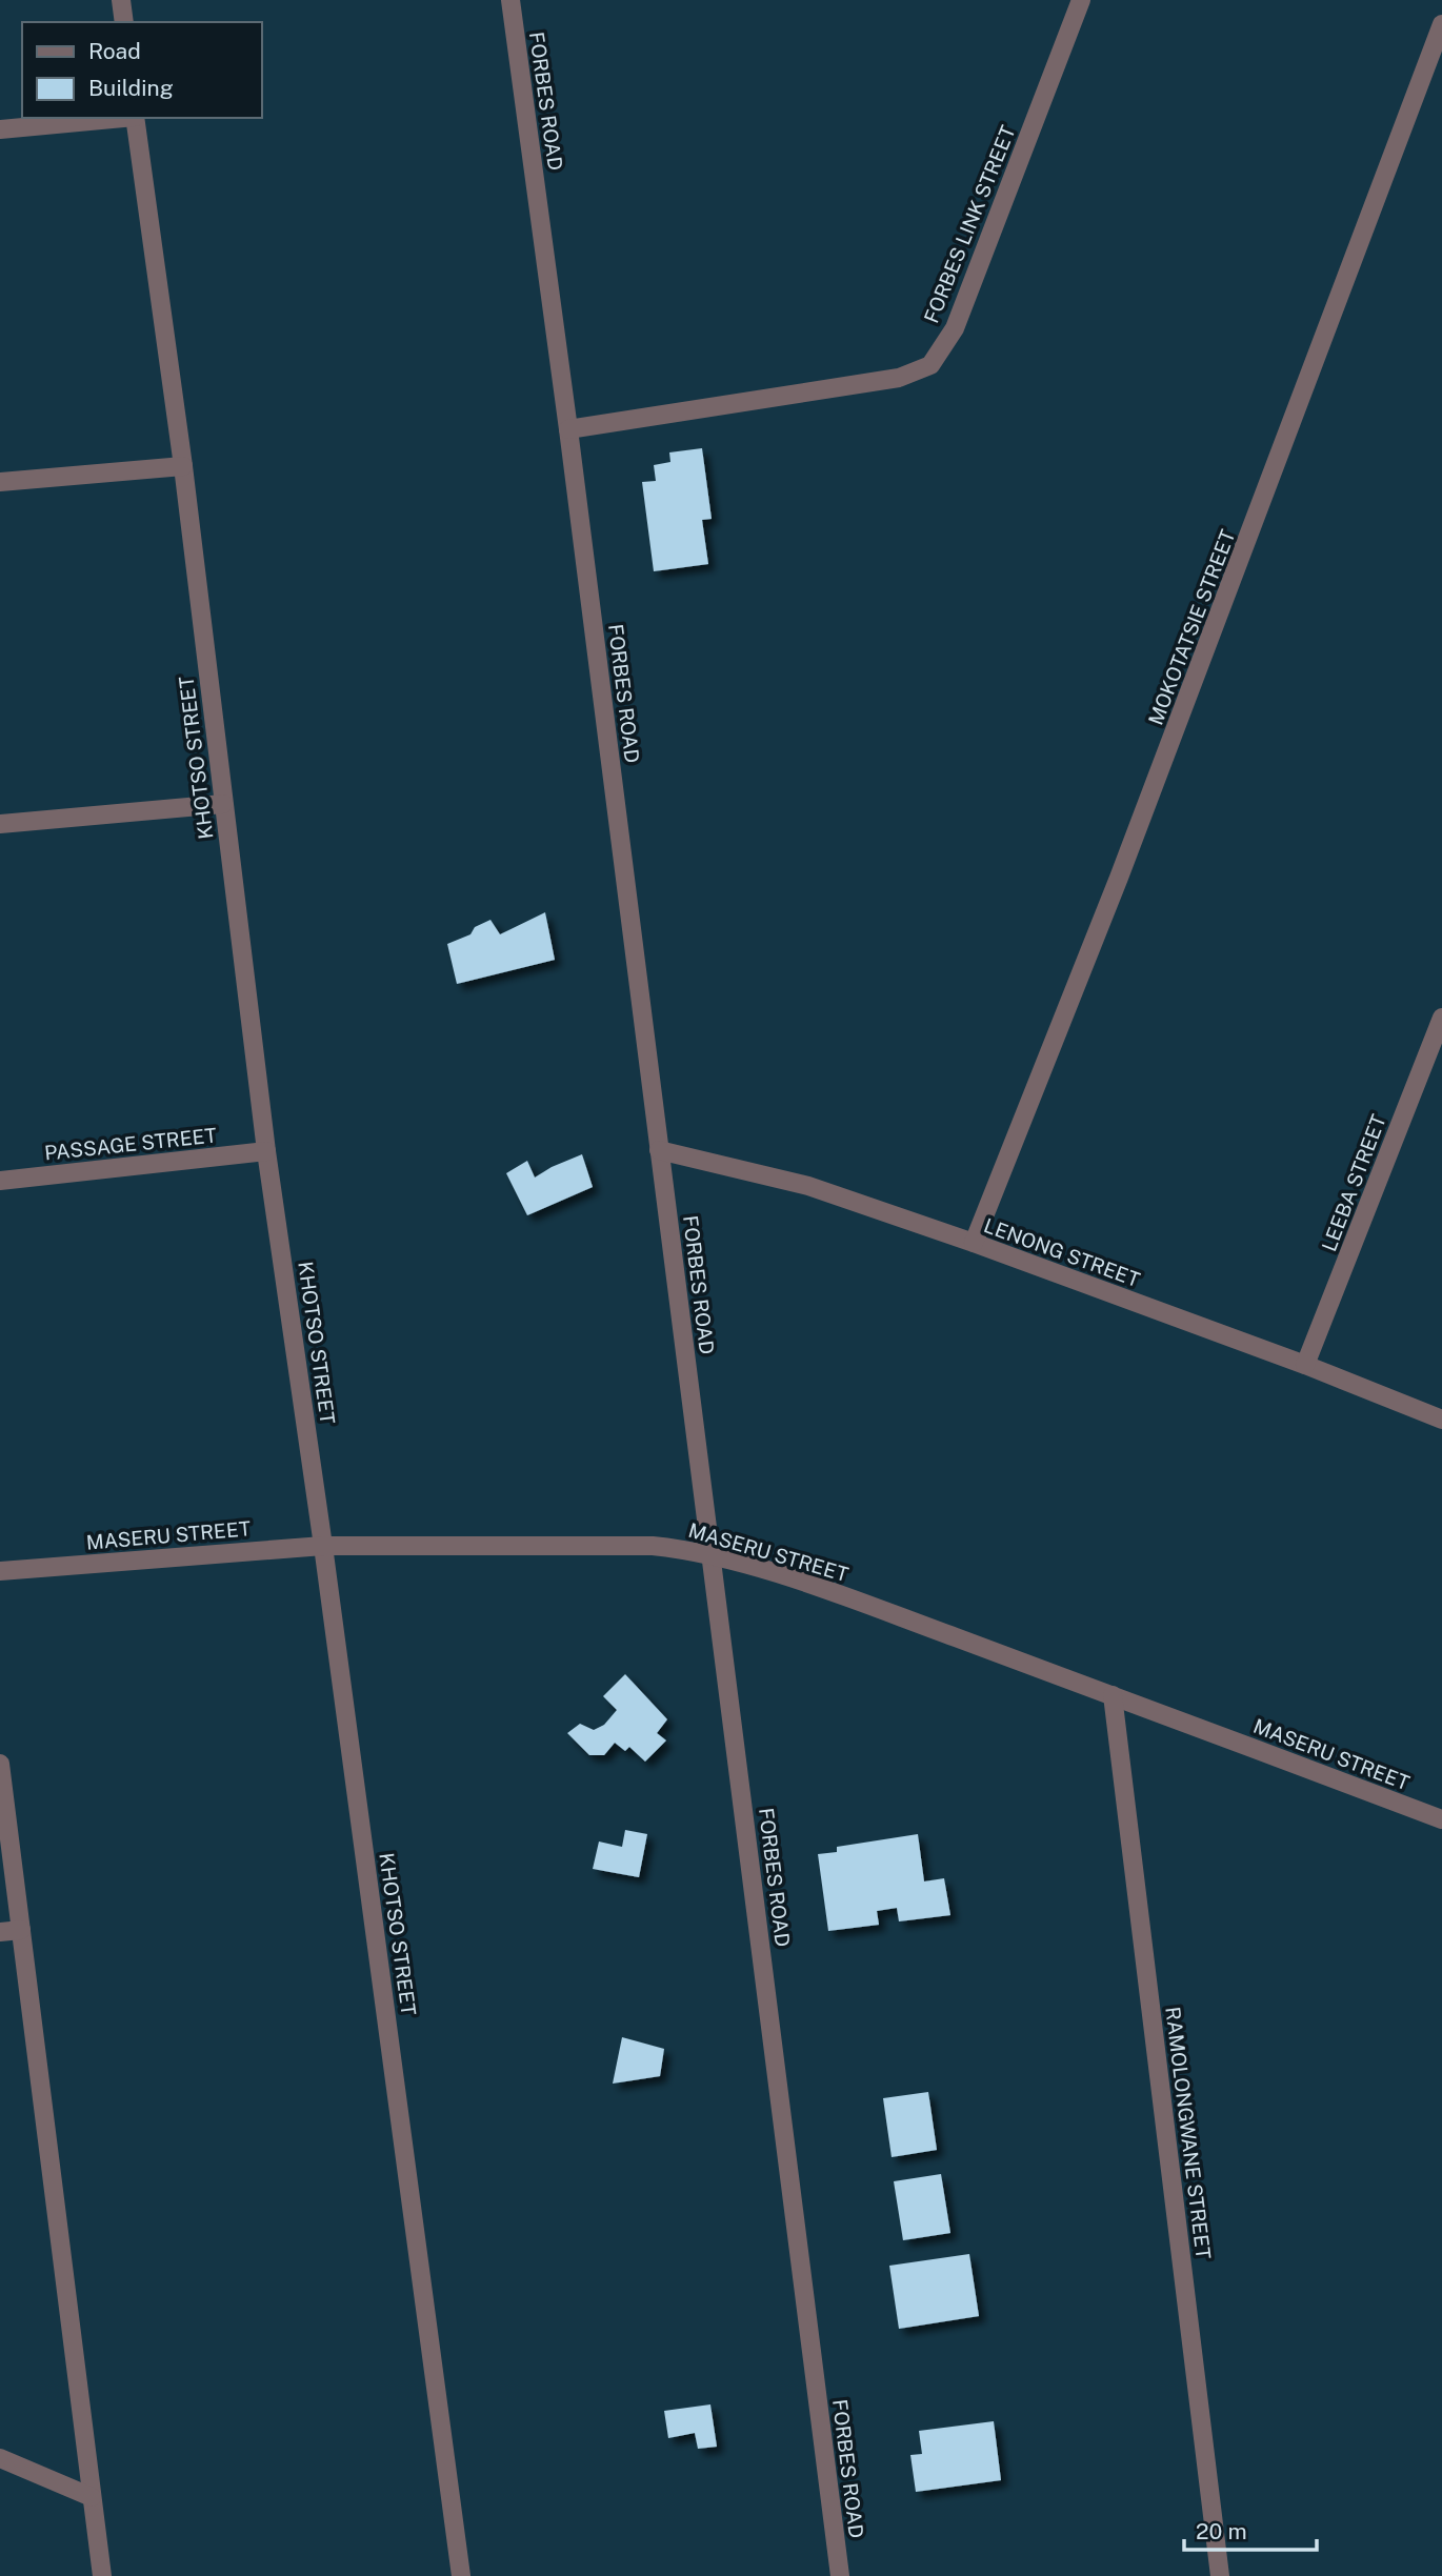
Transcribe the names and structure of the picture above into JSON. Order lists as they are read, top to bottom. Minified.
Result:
{"streets":{"street":["FORBES ROAD","FORBES LINK STREET","MOKOTATSIE STREET","KHOTSO STREET","PASSAGE STREET","LEEBA STREET","LENONG STREET","MASERU STREET","RAMOLONGWANE STREET"]},"crossings":[["FORBES ROAD","FORBES LINK STREET"],["FORBES ROAD","LENONG STREET"],["FORBES ROAD","MASERU STREET"],["MOKOTATSIE STREET","LENONG STREET"],["KHOTSO STREET","PASSAGE STREET"],["KHOTSO STREET","MASERU STREET"],["LEEBA STREET","LENONG STREET"],["MASERU STREET","RAMOLONGWANE STREET"]],"legend":["Road","Building"],"scale_bar":"20 m"}
